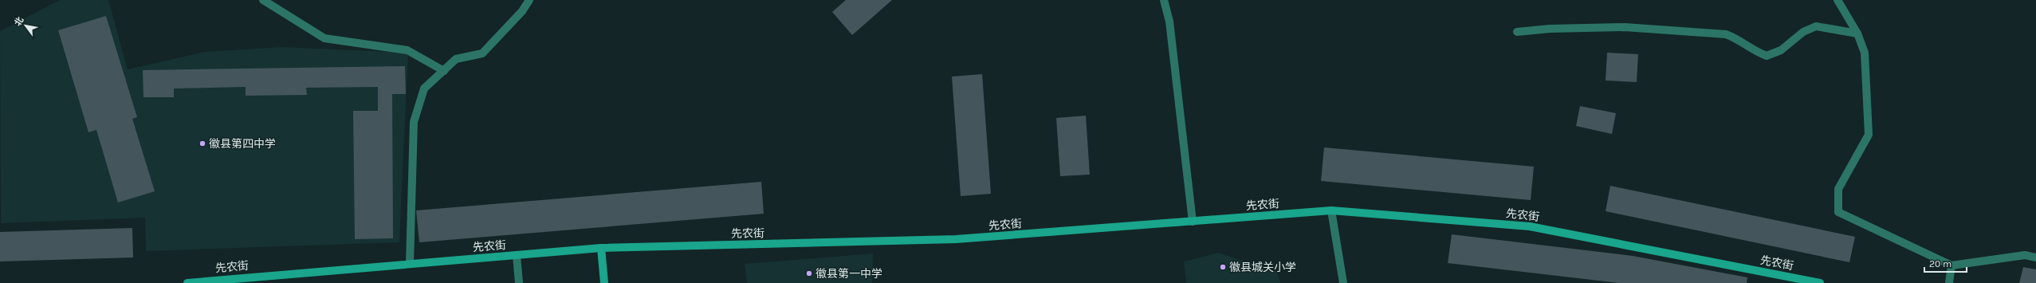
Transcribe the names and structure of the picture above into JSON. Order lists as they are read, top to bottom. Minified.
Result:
{"streets":{"main road":["先农街"]},"places":["徽县第四中学","徽县城关小学","徽县第一中学"],"scale_bar":"20 m","north":"top left"}
